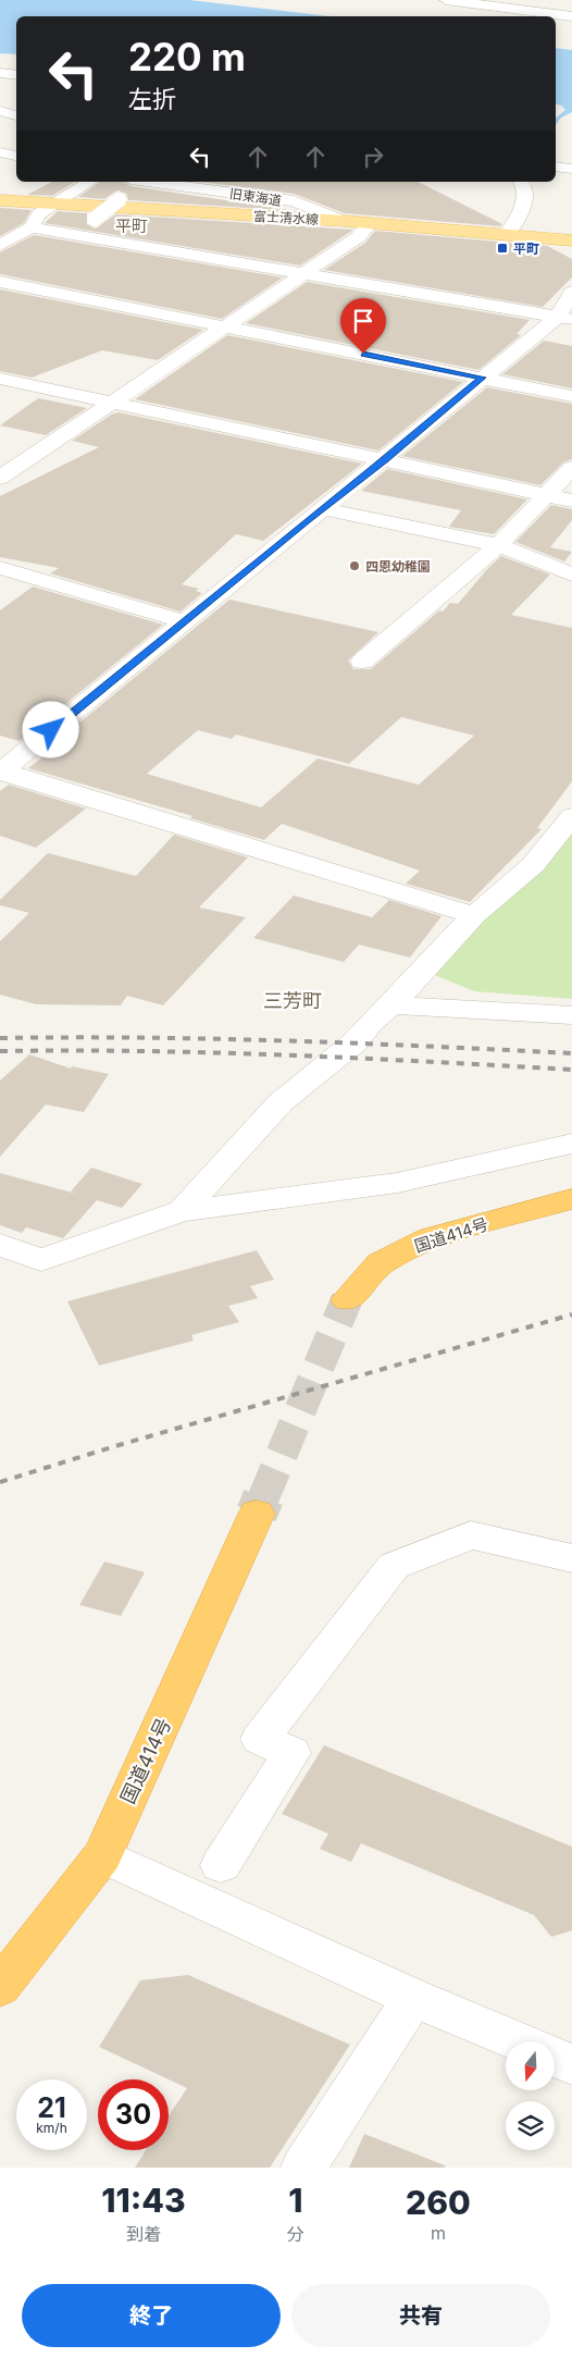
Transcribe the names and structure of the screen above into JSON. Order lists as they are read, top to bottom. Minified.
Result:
{"streets":{"highway":["国道414号"],"main road":["富士清水線"],"street":["旧東海道"]},"crossings":[["旧東海道","富士清水線"]],"districts":["平町","三芳町"],"places":{"transit":["平町"],"other":["四恩幼稚園"]},"north":"bottom","page":{"turn":["220 m","左折"],"speed":"21 km/h","limit":"30","eta":["11:43","到着","1","分","260","m"],"buttons":["終了","共有"]}}
